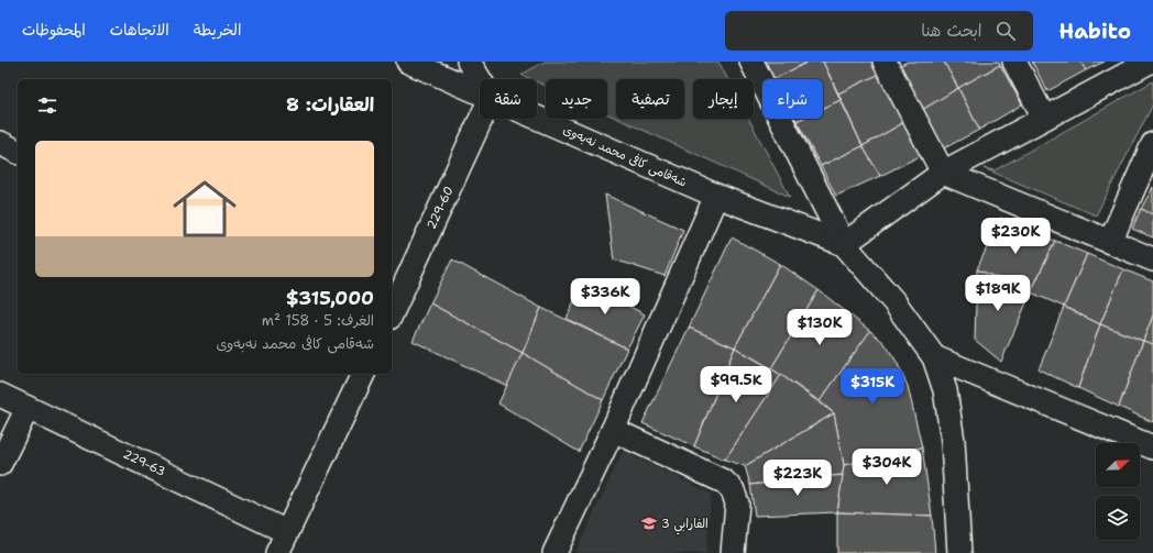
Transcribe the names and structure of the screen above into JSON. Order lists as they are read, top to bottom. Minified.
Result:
{"streets":{"street":["شەقامی کافی محمد نەبەوی","229-60","229-63"]},"places":{"school or university":["الفارابي 3"]},"north":"top right","page":{"header":"Habito","search":"ابحث هنا","nav":["الخريطة","الاتجاهات","المحفوظات"],"chip":["شراء","إيجار","تصفية","جديد","شقة"],"heading":"العقارات: 8","list":[{"name":"$315,000","note":"الغرف: 5 · 158 m² · شەقامی کافی محمد نەبەوی"}],"price":["$230K","$189K","$336K","$130K","$99.5K","$315K","$304K","$223K"]}}
